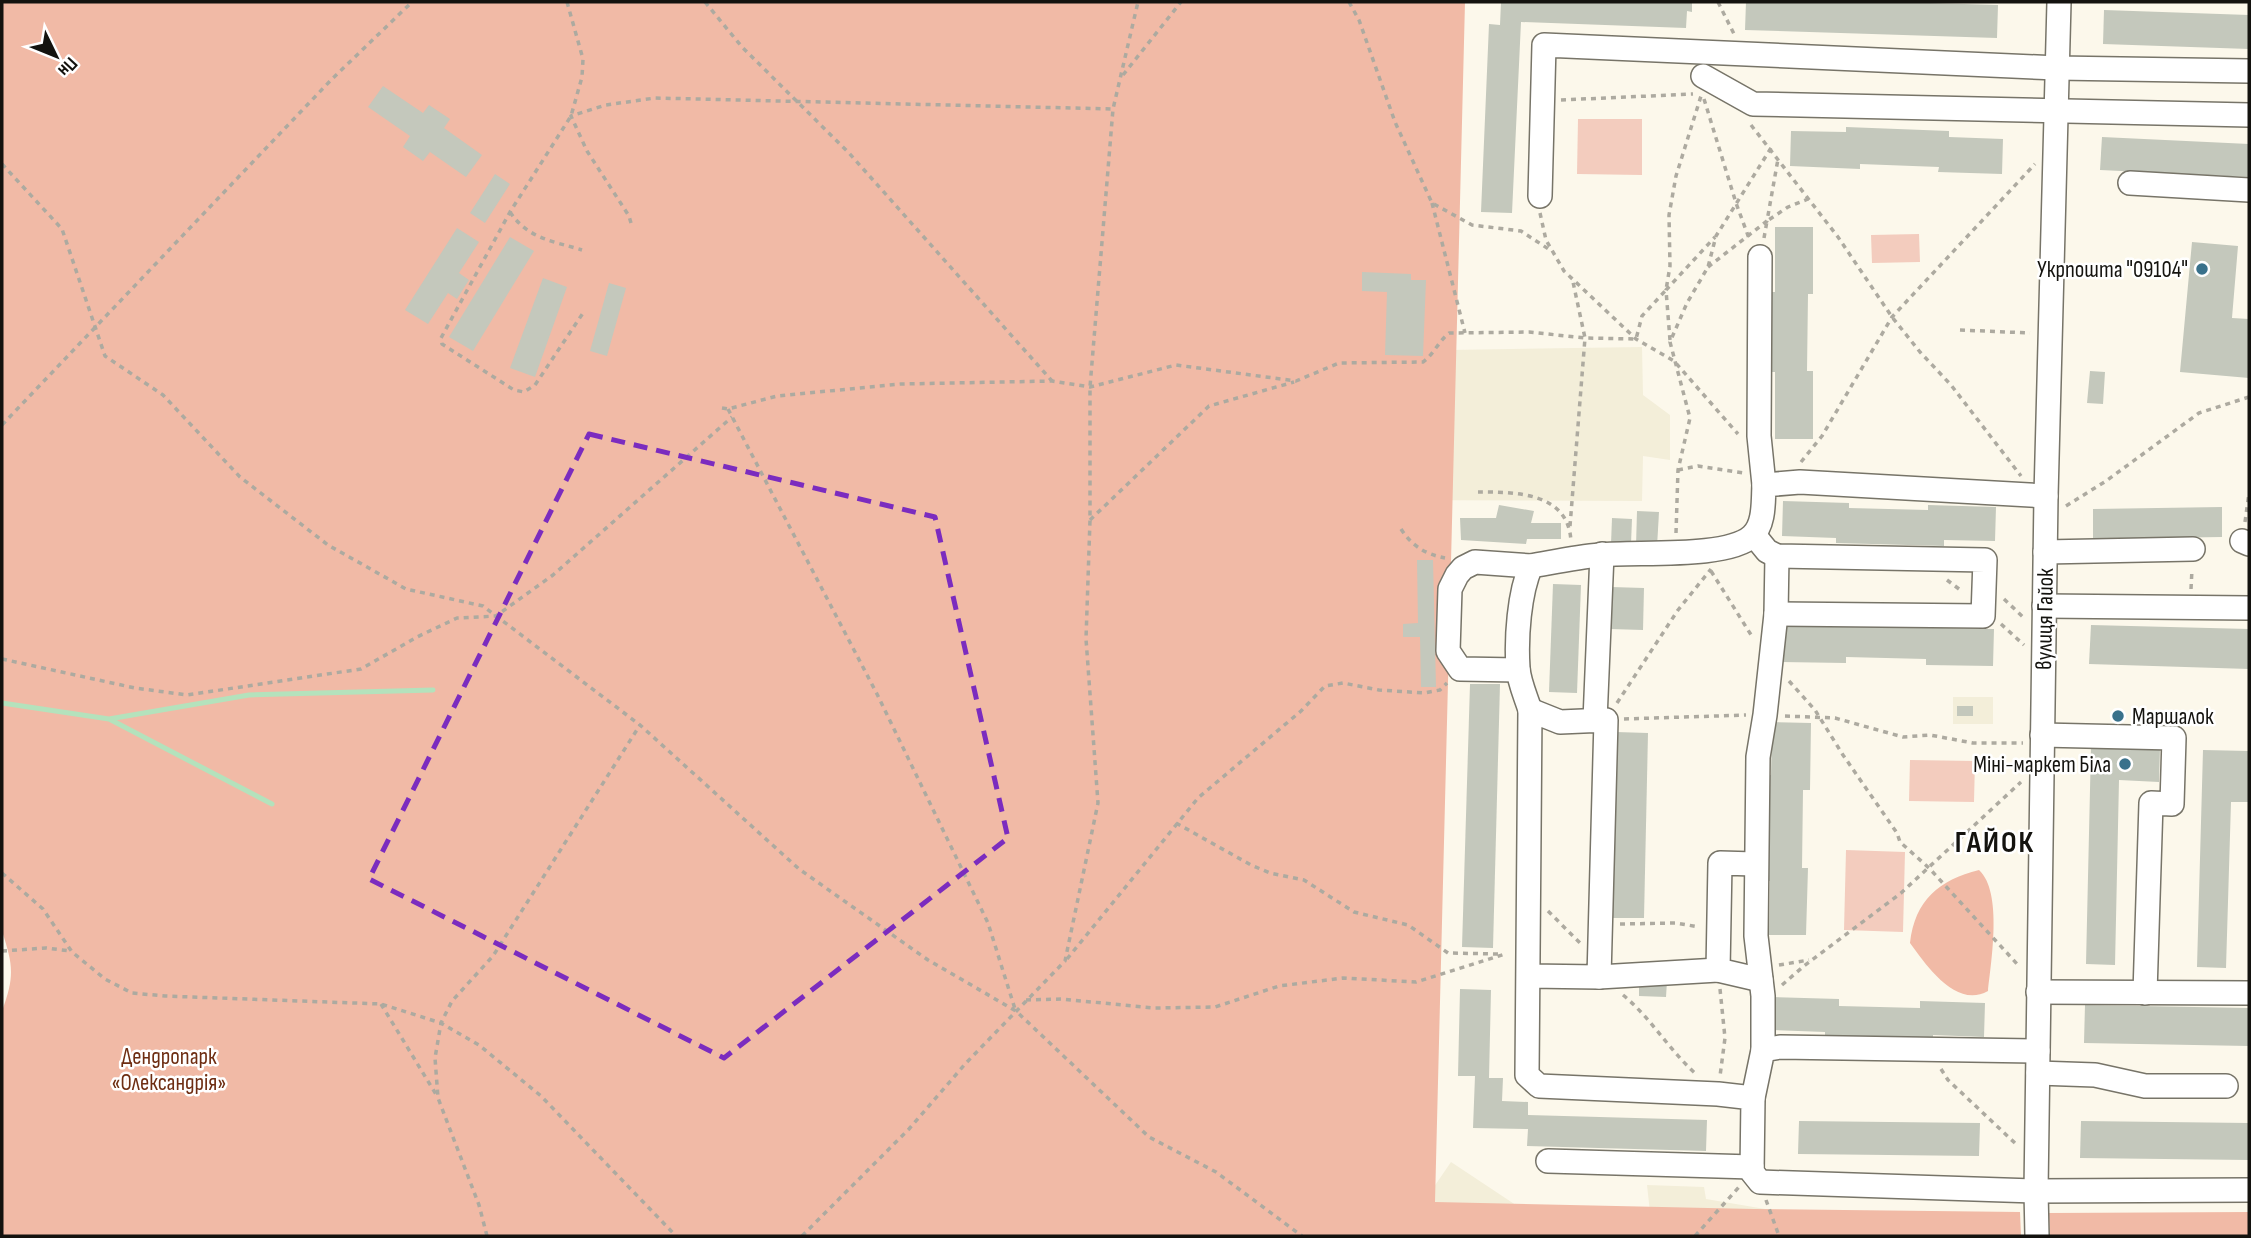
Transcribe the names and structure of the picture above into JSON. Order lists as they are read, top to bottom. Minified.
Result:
{"streets":{"street":["вулиця Гайок"]},"districts":["ГАЙОК"],"parks":["Дендропарк «Олександрія»"],"places":["Укрпошта \"09104\"","Маршалок","Міні-маркет Біла"],"north":"bottom right"}
